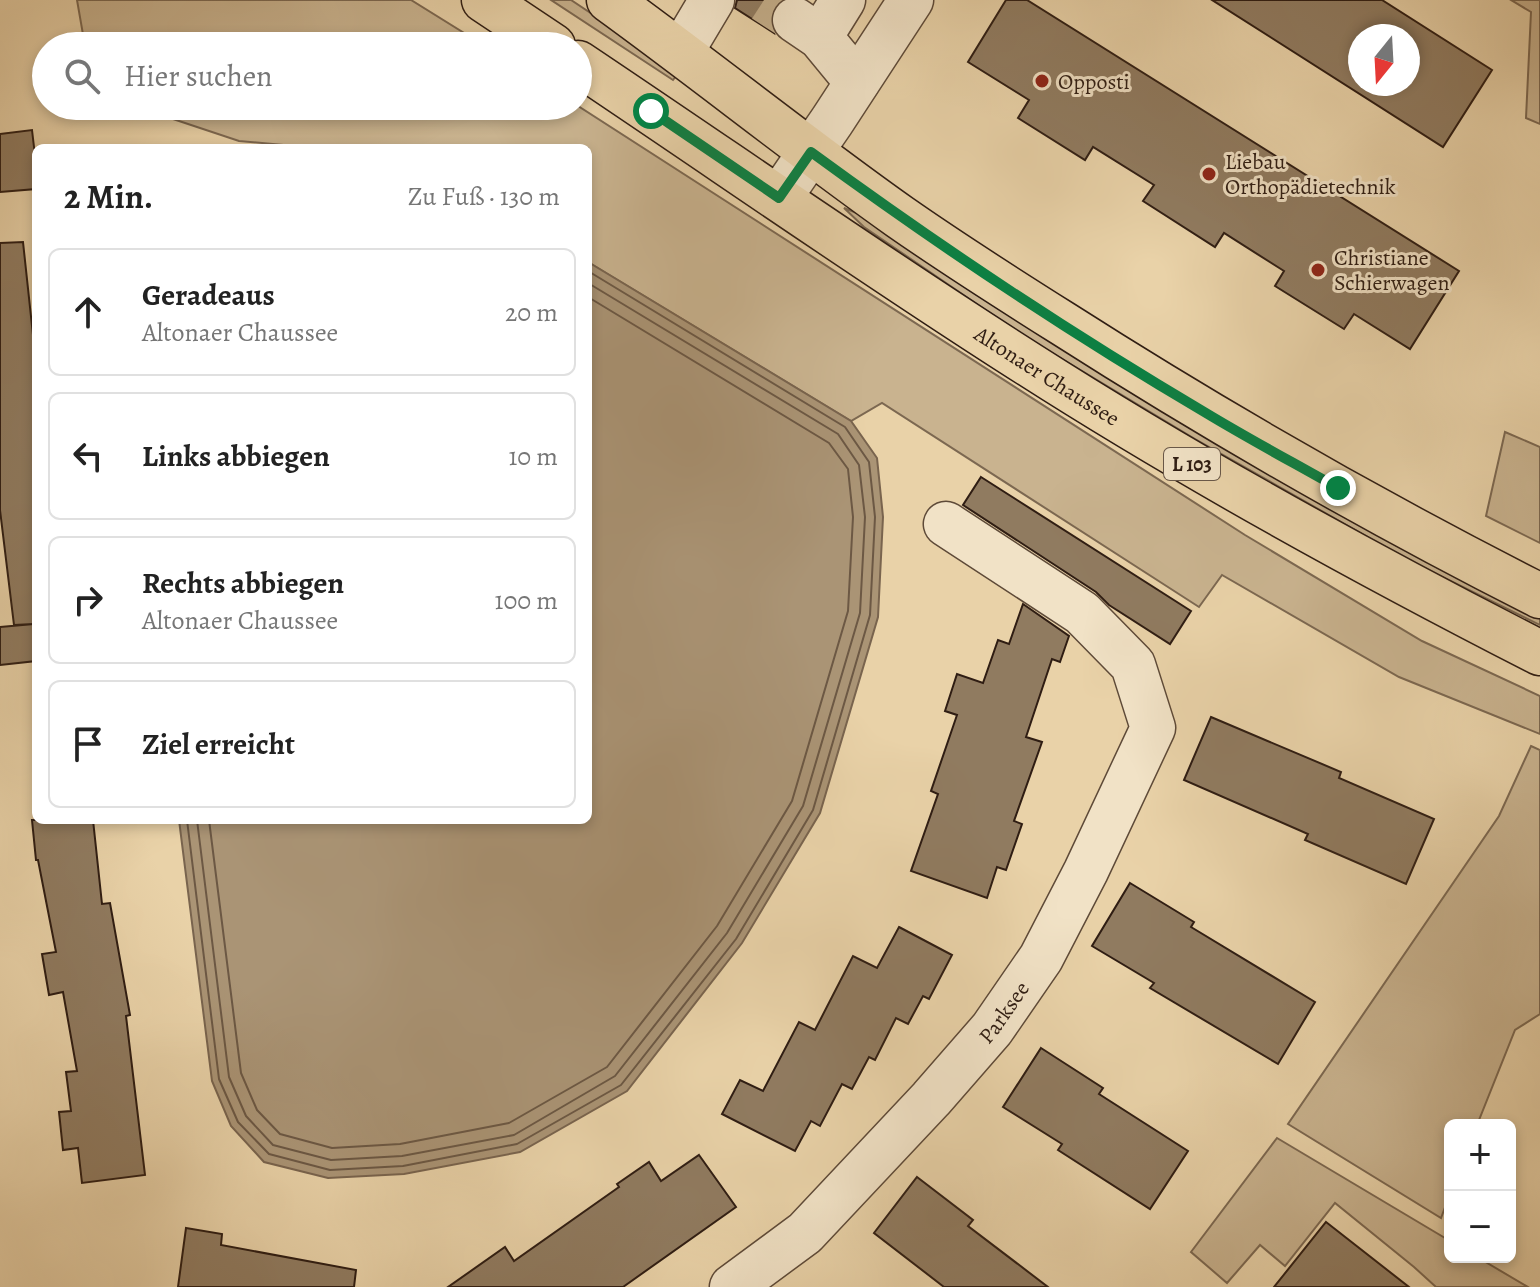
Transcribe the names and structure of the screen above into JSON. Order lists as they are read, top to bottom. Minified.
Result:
{"streets":{"main road":["Altonaer Chaussee","L 103"],"street":["Parksee"]},"places":["Opposti","Liebau Orthopädietechnik","Christiane Schierwagen"],"north":"bottom","page":{"search":"Hier suchen","heading":["2 Min.","Zu Fuß · 130 m"],"list":[["Geradeaus","Altonaer Chaussee","20 m"],["Links abbiegen","10 m"],["Rechts abbiegen","Altonaer Chaussee","100 m"],"Ziel erreicht"],"map_buttons":["+","−"]}}
